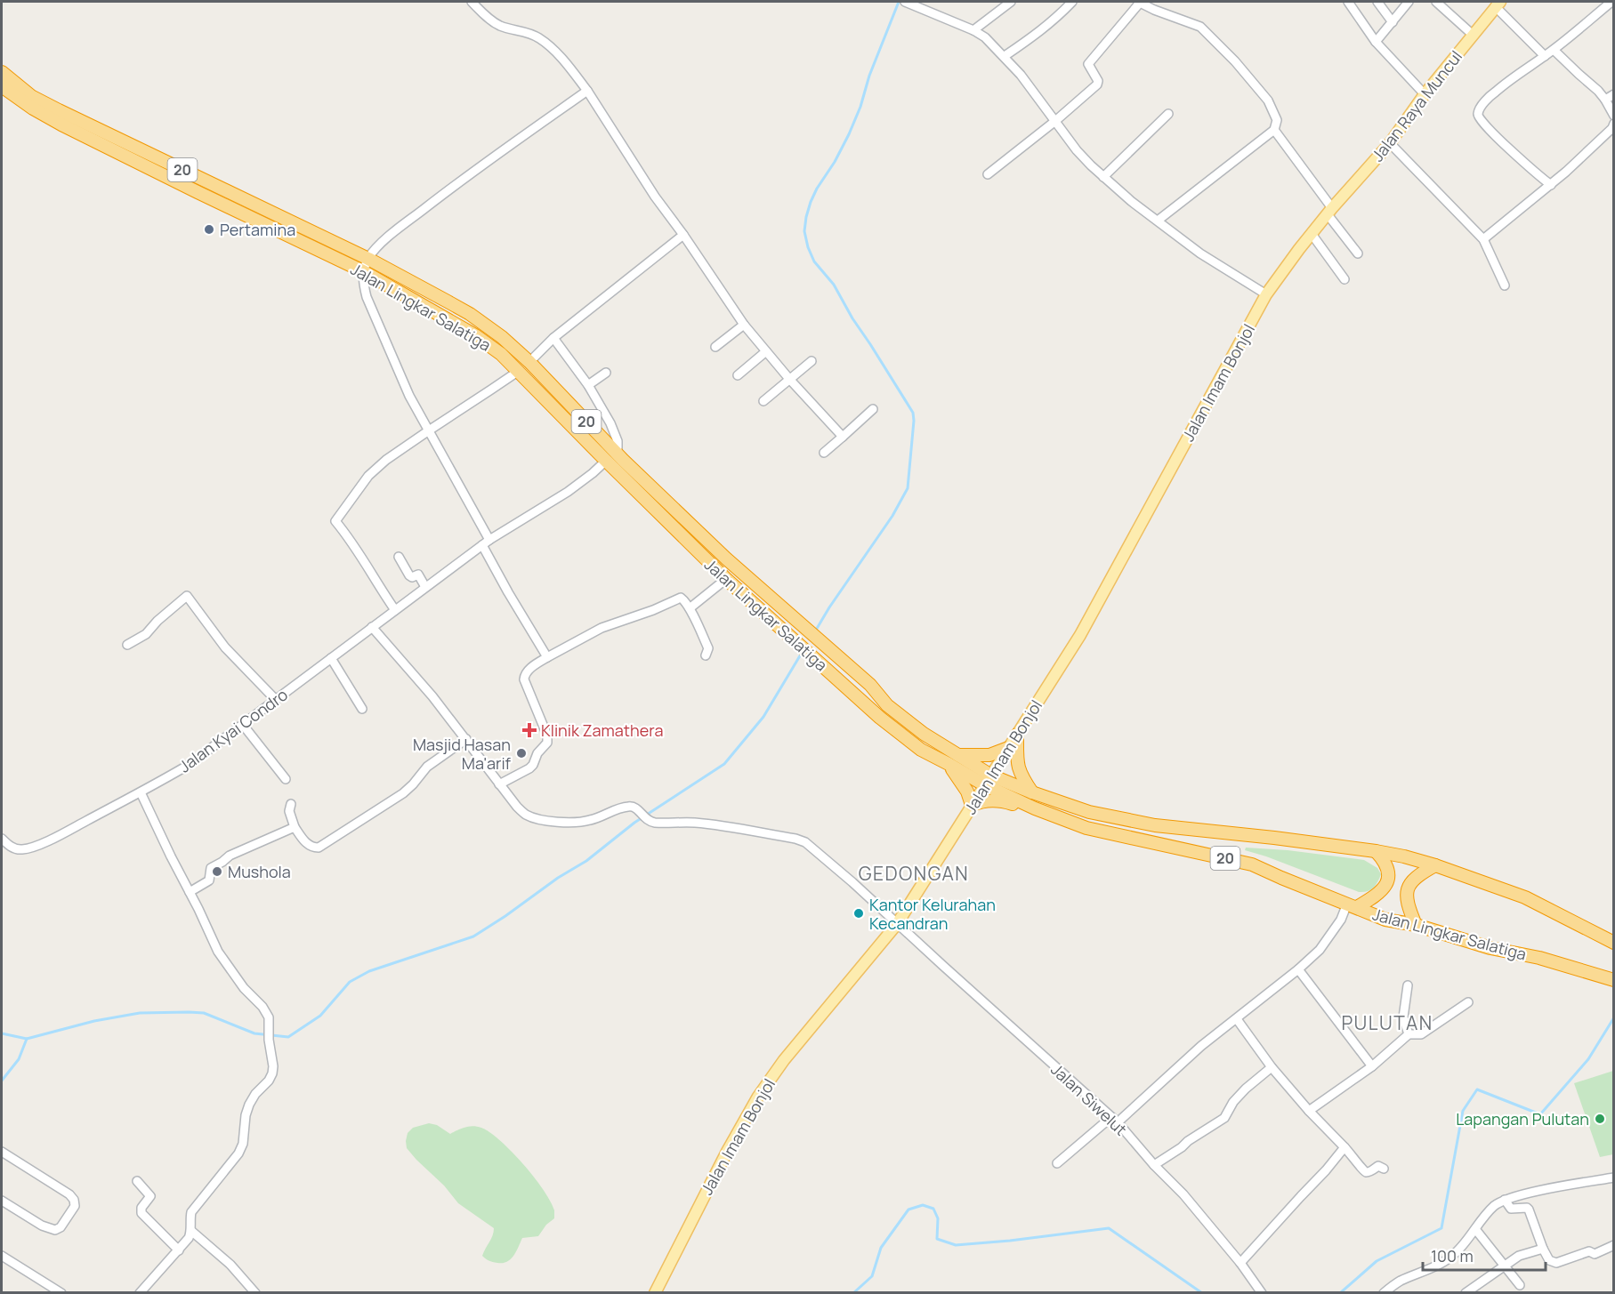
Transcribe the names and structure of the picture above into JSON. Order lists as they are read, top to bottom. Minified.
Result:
{"streets":{"highway":["20","Jalan Lingkar Salatiga"],"main road":["Jalan Raya Muncul","Jalan Imam Bonjol"],"street":["Jalan Kyai Condro","Jalan Siwelut"]},"crossings":[["Jalan Raya Muncul","Jalan Imam Bonjol"],["Jalan Lingkar Salatiga","Jalan Imam Bonjol"],["Jalan Lingkar Salatiga","Jalan Kyai Condro"],["Jalan Imam Bonjol","Jalan Siwelut"]],"districts":["GEDONGAN","PULUTAN"],"places":{"other":["Pertamina","Masjid Hasan Ma'arif","Mushola","Kantor Kelurahan Kecandran","Lapangan Pulutan"],"health":["Klinik Zamathera"]},"scale_bar":"100 m"}
